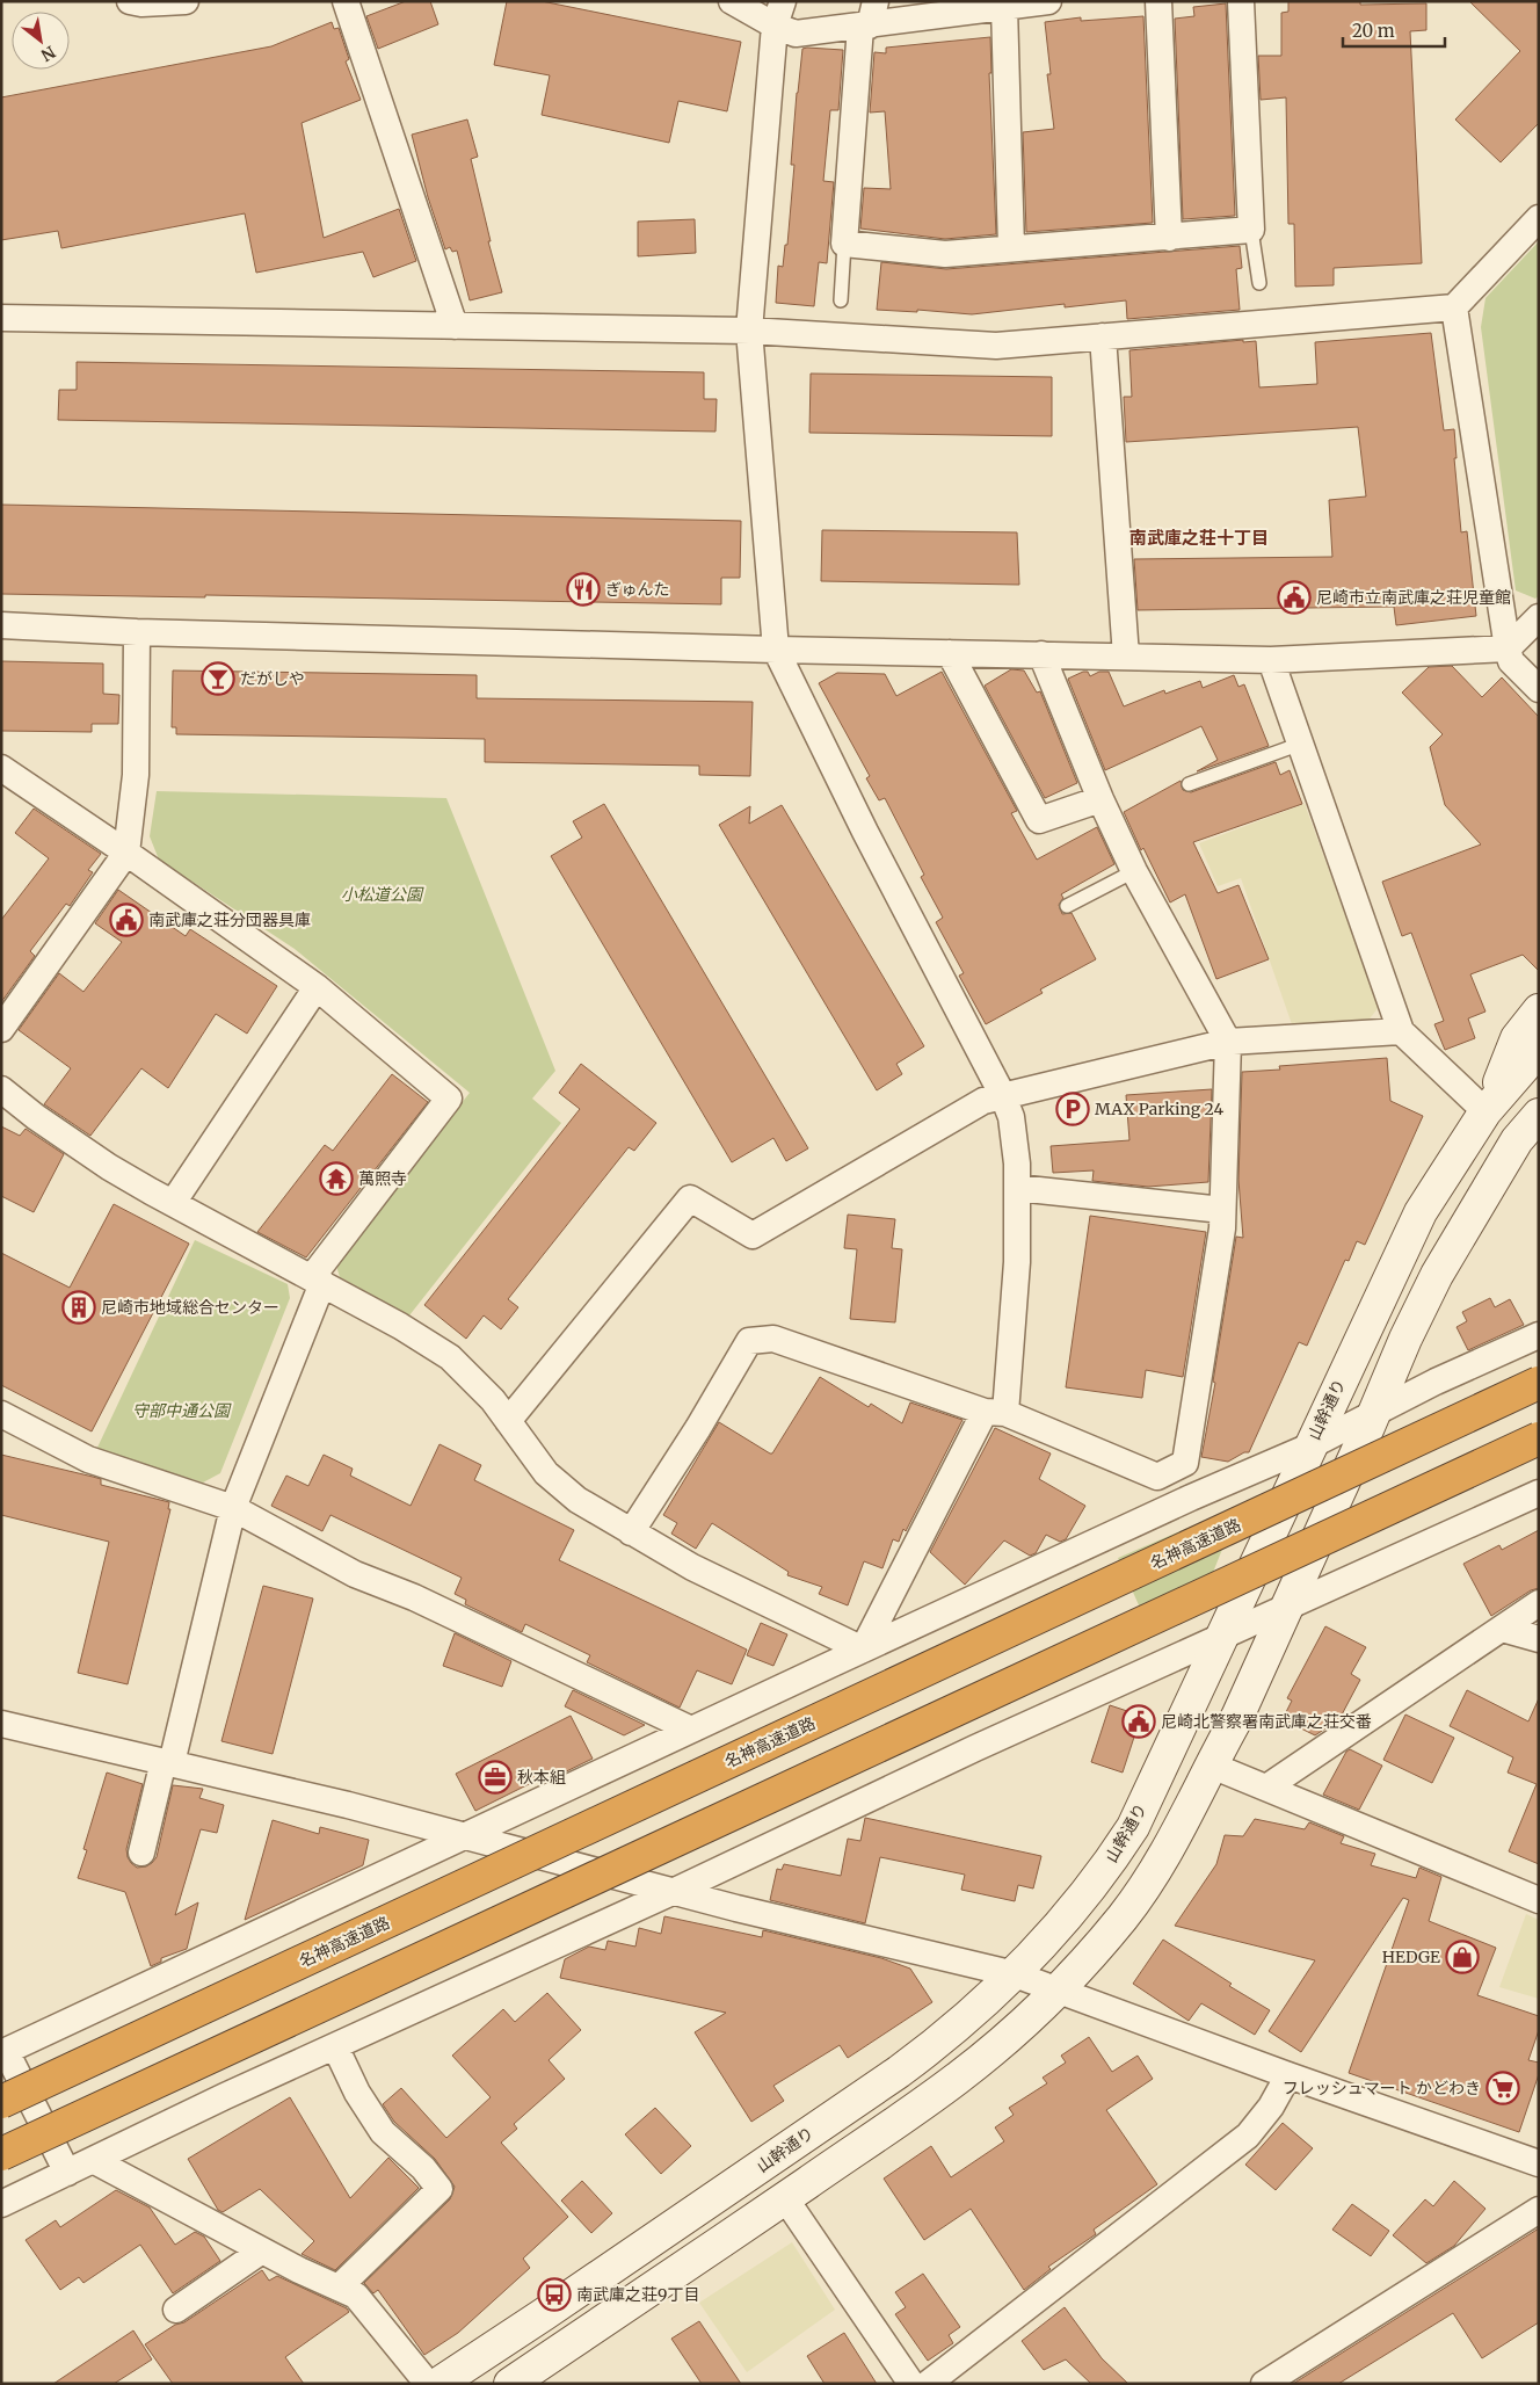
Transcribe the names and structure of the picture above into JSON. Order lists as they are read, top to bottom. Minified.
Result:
{"streets":{"highway":["名神高速道路"],"street":["山幹通り"]},"districts":["南武庫之荘十丁目"],"parks":["小松道公園","守部中通公園"],"places":{"restaurant":["ぎゅんた"],"public building":["尼崎市立南武庫之荘児童館","南武庫之荘分団器具庫","尼崎北警察署南武庫之荘交番"],"bar":["だがしや"],"parking":["MAX Parking 24"],"temple":["萬照寺"],"building":["尼崎市地域総合センター"],"office":["秋本組"],"shop":["HEDGE"],"supermarket":["フレッシュマート かどわき"],"bus stop":["南武庫之荘9丁目"]},"scale_bar":"20 m","north":"bottom right"}
